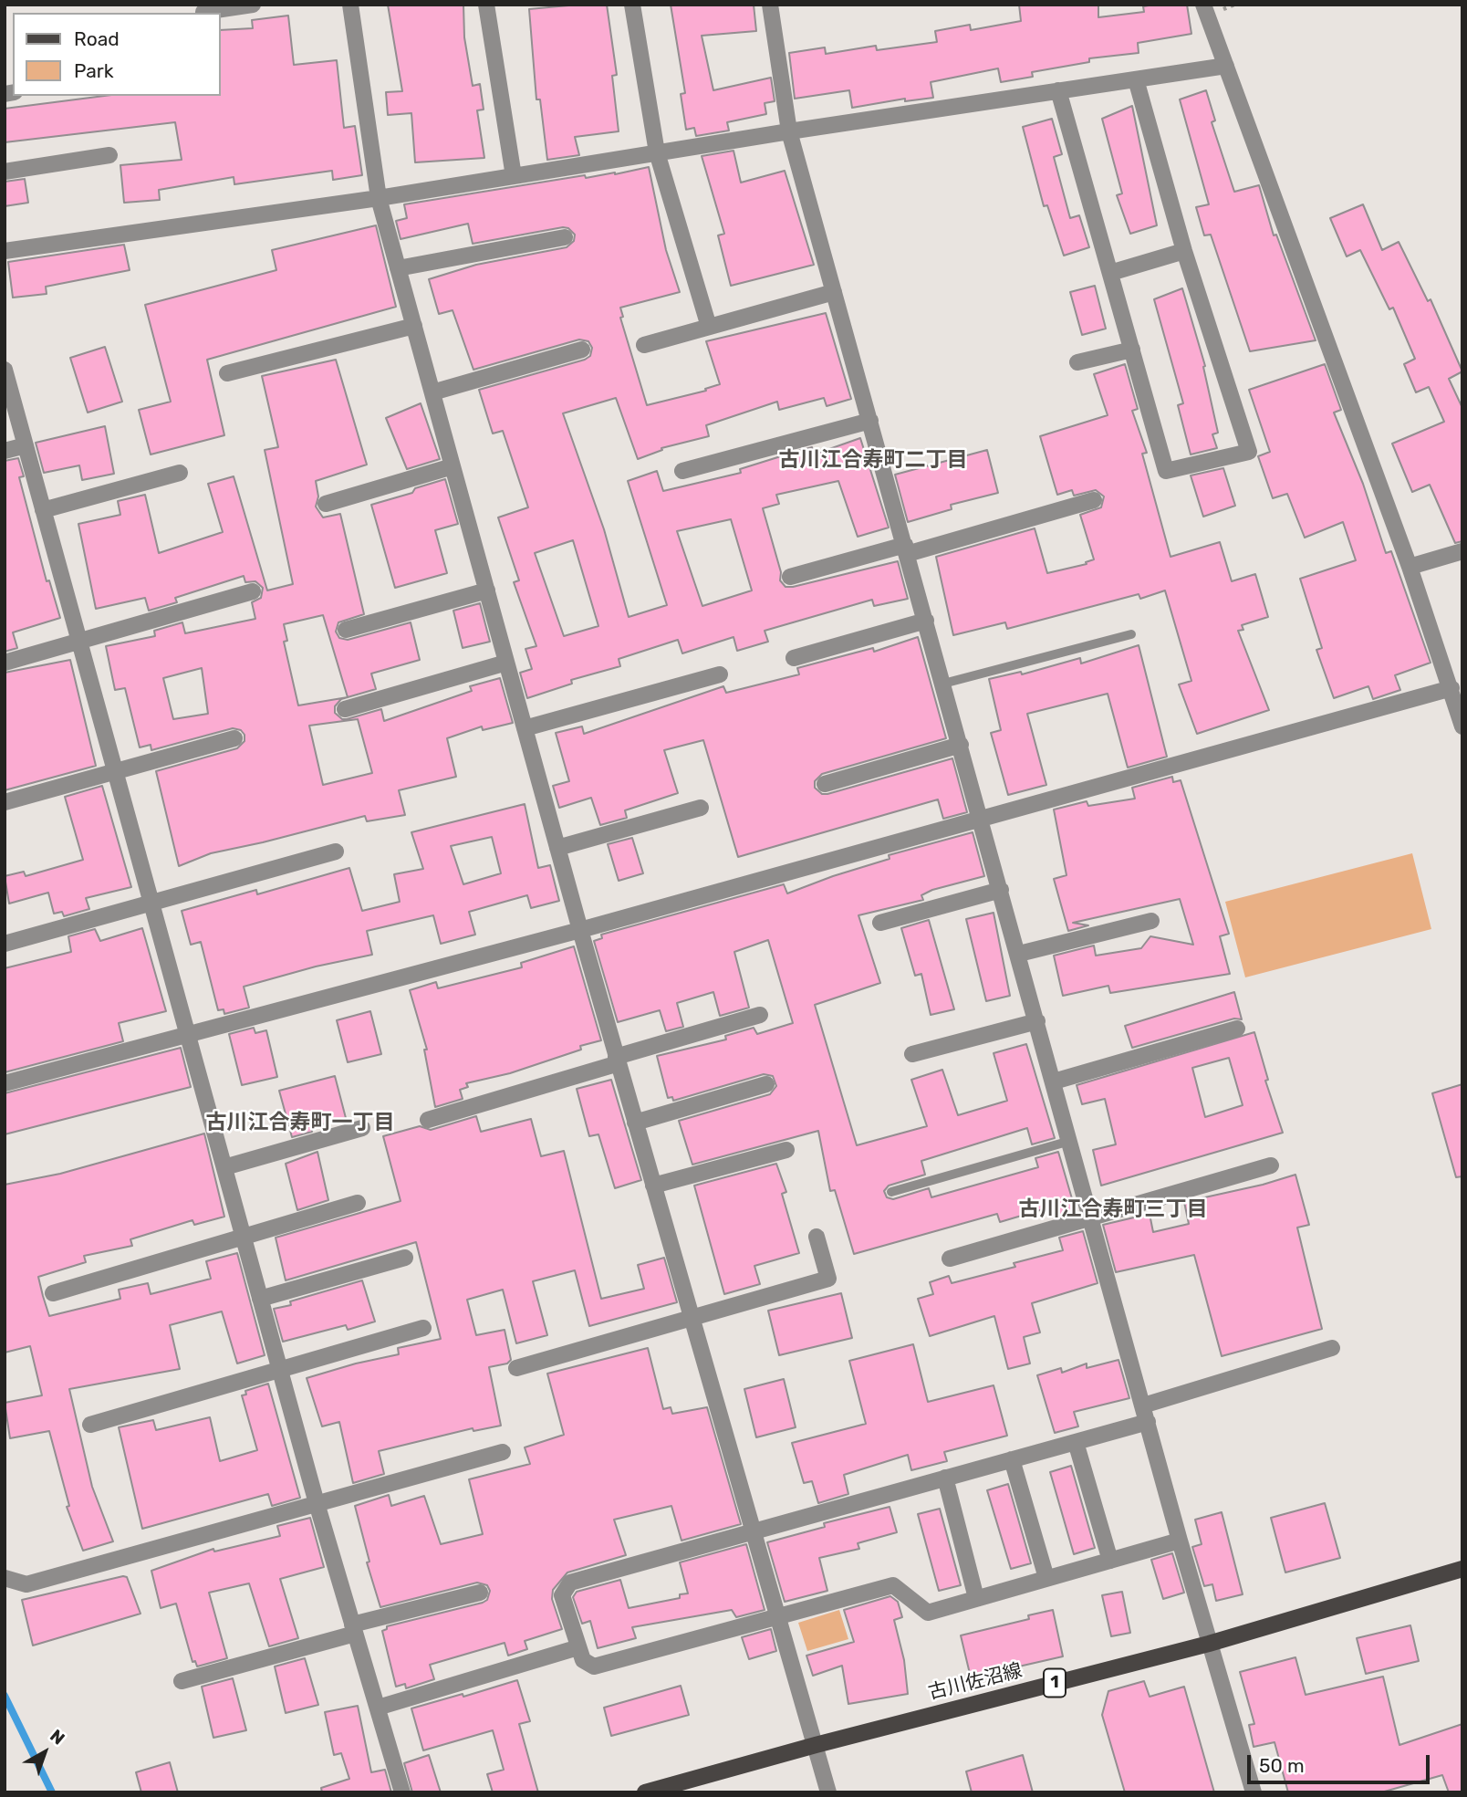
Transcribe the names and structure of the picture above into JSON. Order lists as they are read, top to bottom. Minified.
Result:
{"streets":{"main road":["古川佐沼線","1"]},"districts":["古川江合寿町二丁目","古川江合寿町一丁目","古川江合寿町三丁目"],"legend":["Road","Park"],"scale_bar":"50 m","north":"top right"}
